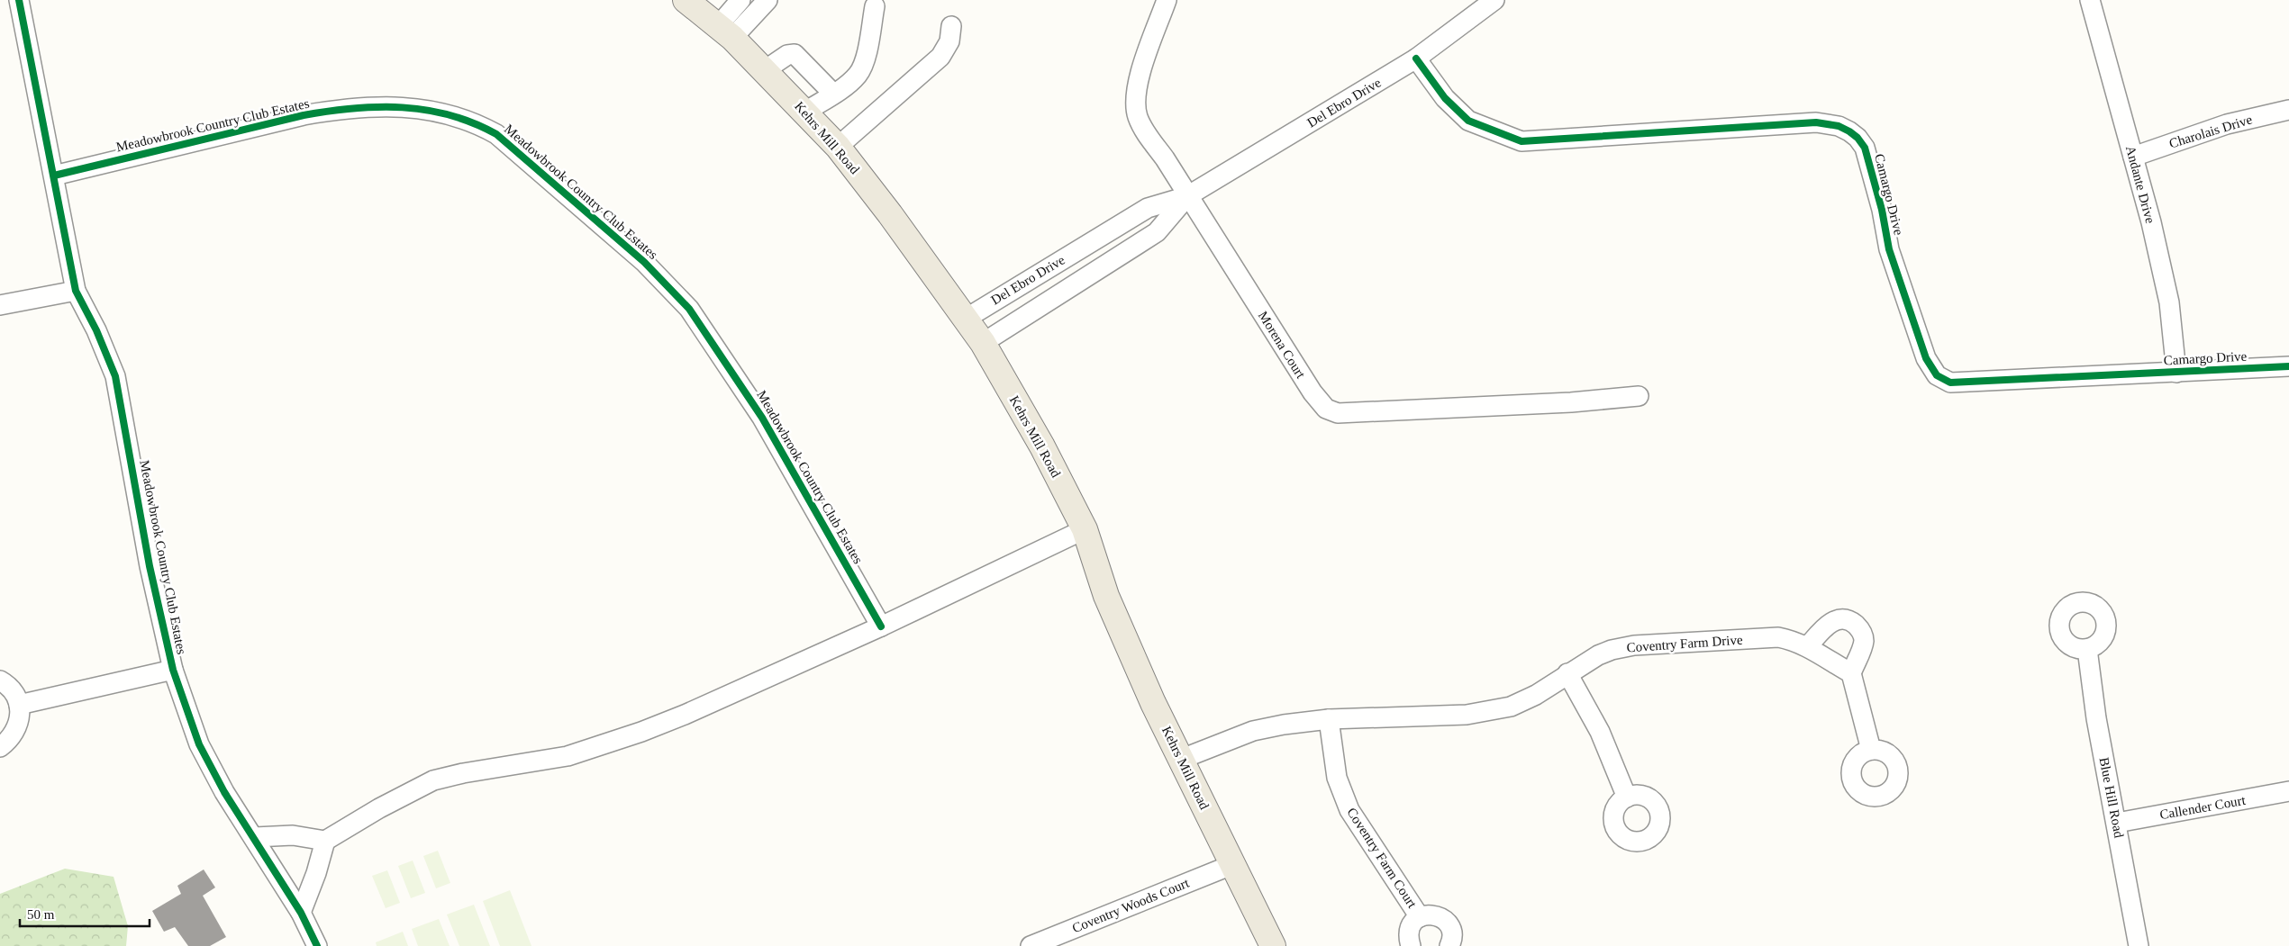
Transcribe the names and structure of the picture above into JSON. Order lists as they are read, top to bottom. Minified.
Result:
{"streets":{"main road":["Kehrs Mill Road"],"street":["Del Ebro Drive","Meadowbrook Country Club Estates","Charolais Drive","Andante Drive","Camargo Drive","Morena Court","Coventry Farm Drive","Blue Hill Road","Callender Court","Coventry Farm Court","Coventry Woods Court"]},"crossings":[["Del Ebro Drive","Kehrs Mill Road"],["Del Ebro Drive","Camargo Drive"],["Del Ebro Drive","Morena Court"],["Charolais Drive","Andante Drive"],["Kehrs Mill Road","Coventry Farm Drive"],["Kehrs Mill Road","Coventry Woods Court"],["Andante Drive","Camargo Drive"],["Coventry Farm Drive","Coventry Farm Court"],["Blue Hill Road","Callender Court"]],"scale_bar":"50 m"}
